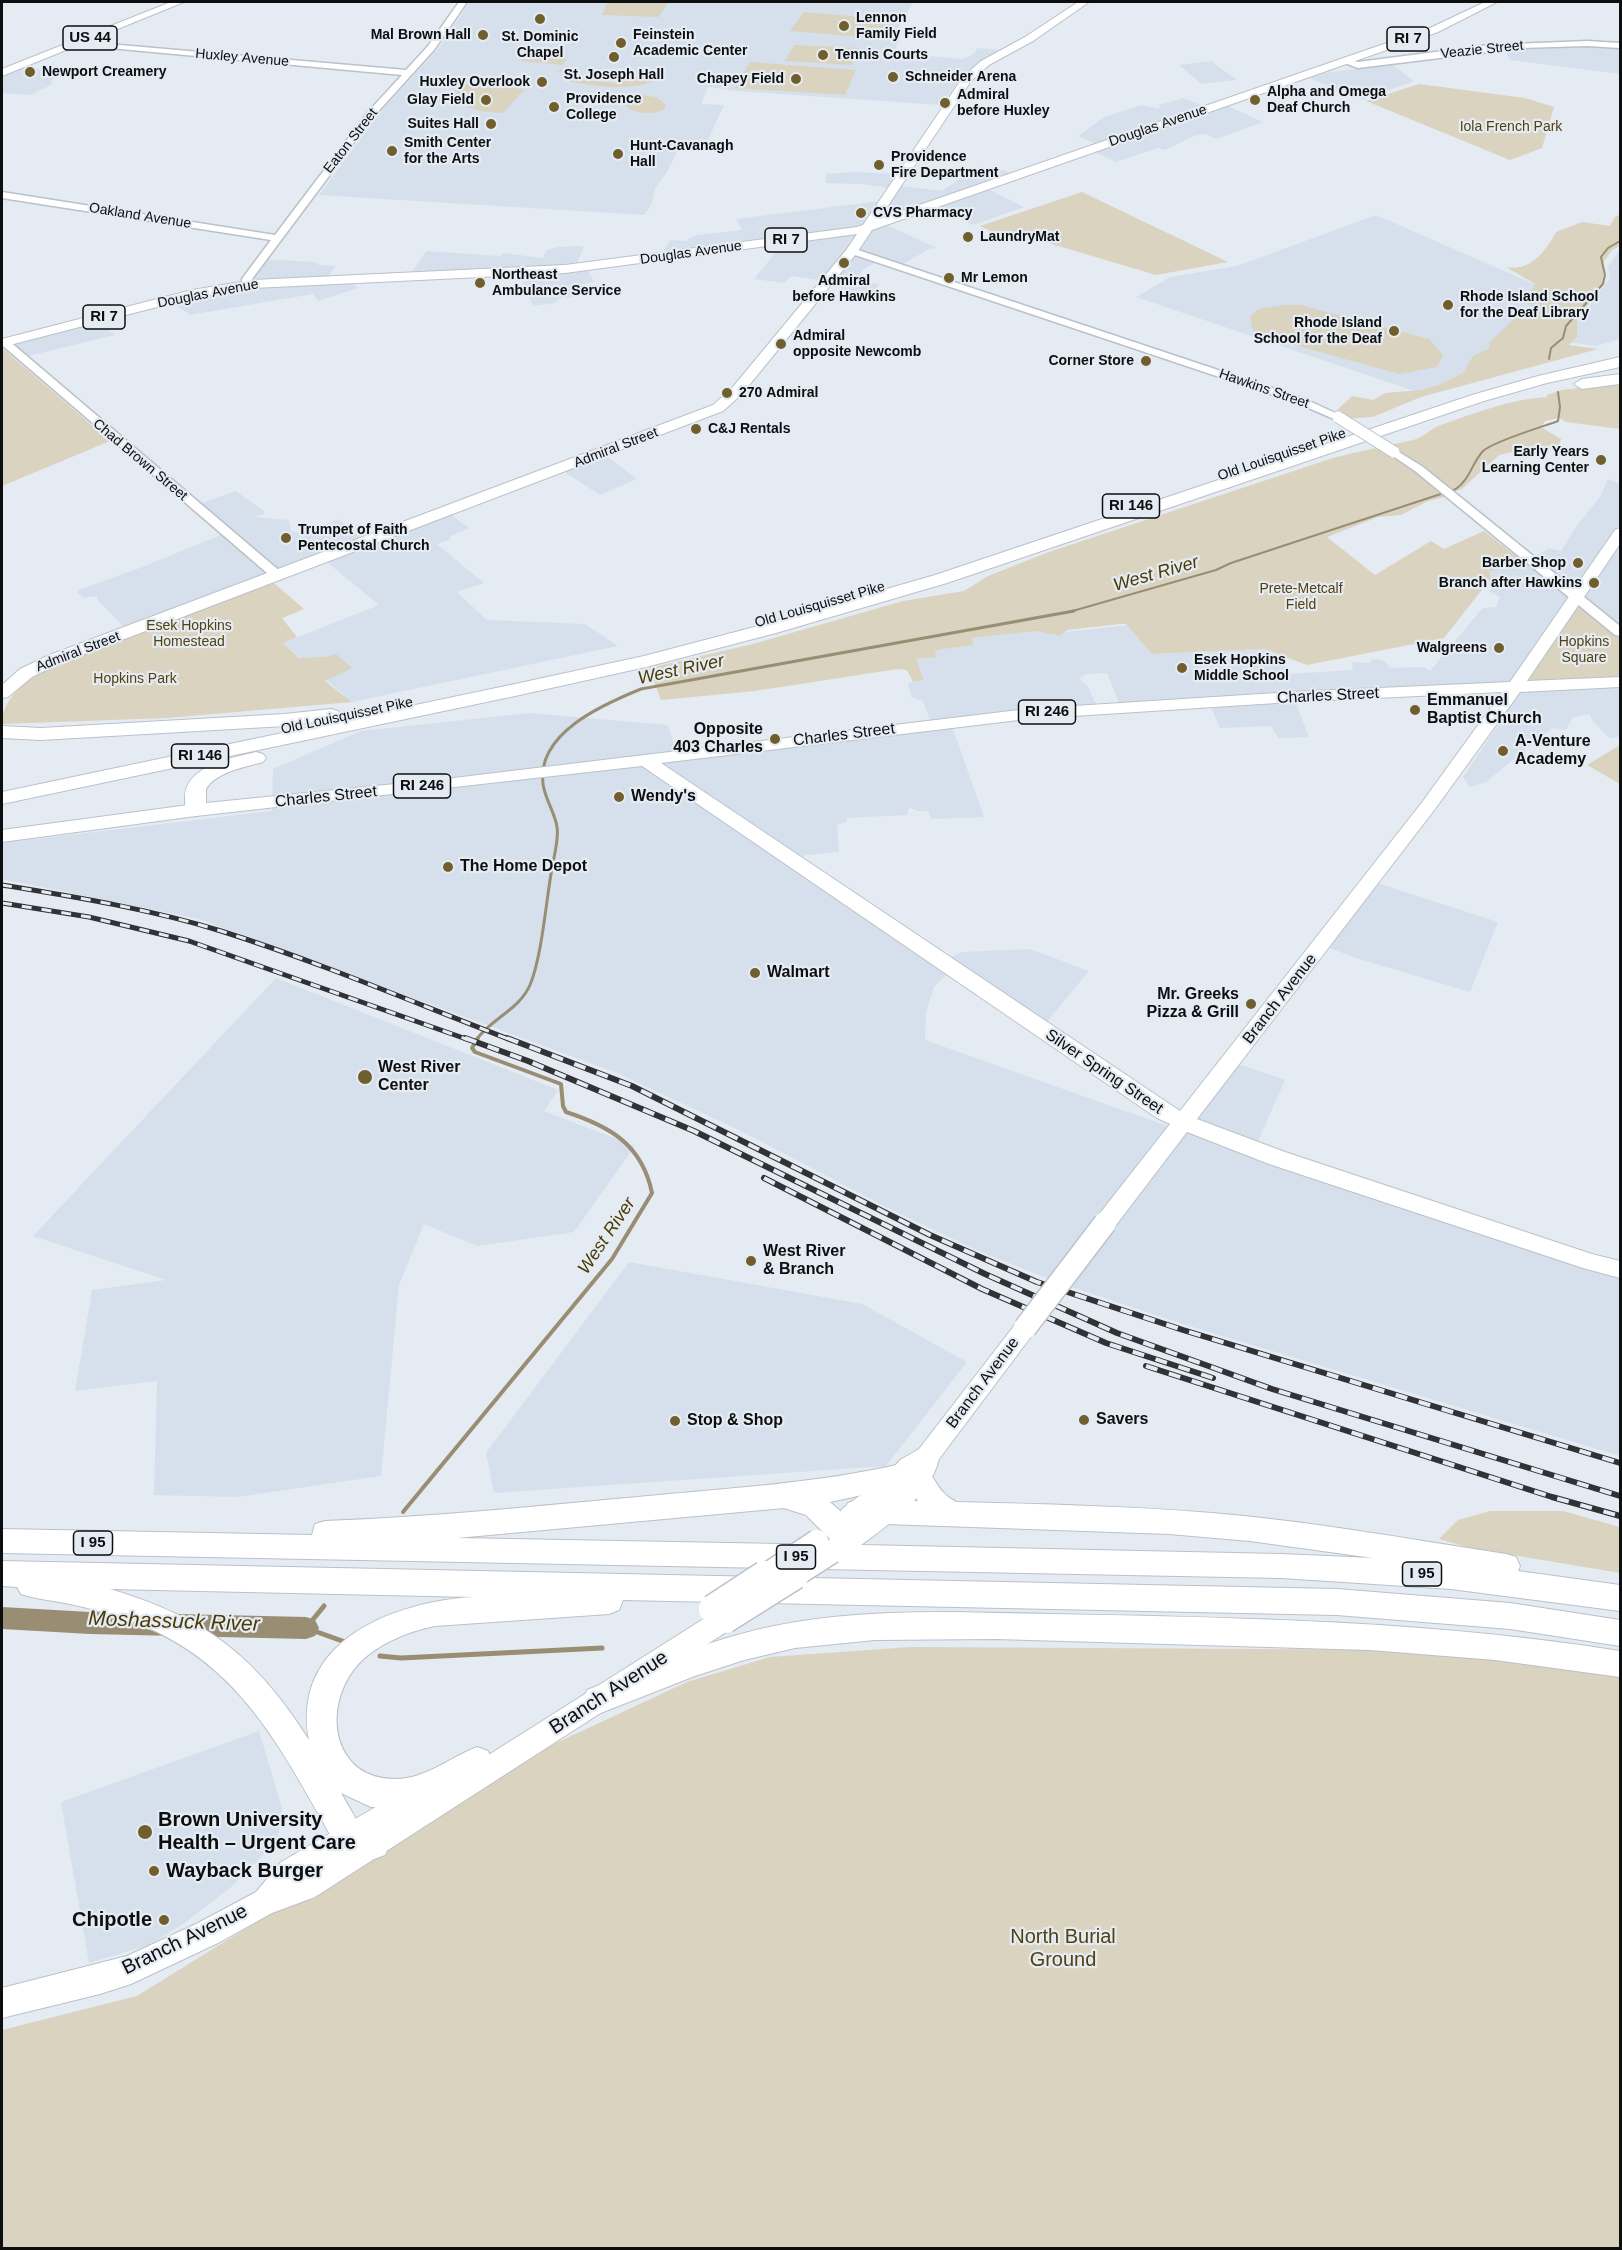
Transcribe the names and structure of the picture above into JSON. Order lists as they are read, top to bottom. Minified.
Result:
{"streets":{"highway":["Old Louisquisset Pike","RI 146","I 95"],"main road":["US 44","RI 7","Douglas Avenue","Admiral Street","Charles Street","RI 246","Branch Avenue","Silver Spring Street"],"street":["Veazie Street","Huxley Avenue","Eaton Street","Oakland Avenue","Hawkins Street","Chad Brown Street"]},"crossings":[["US 44","Huxley Avenue"],["Veazie Street","Douglas Avenue"],["Huxley Avenue","Eaton Street"],["Douglas Avenue","Eaton Street"],["Douglas Avenue","Hawkins Street"],["Douglas Avenue","Admiral Street"],["Douglas Avenue","Chad Brown Street"],["Eaton Street","Oakland Avenue"],["Hawkins Street","Admiral Street"],["Hawkins Street","Branch Avenue"],["Admiral Street","Chad Brown Street"],["Old Louisquisset Pike","RI 146"],["Charles Street","Branch Avenue"],["Charles Street","Silver Spring Street"],["Branch Avenue","Silver Spring Street"]],"water":["West River","Moshassuck River"],"parks":["Iola French Park","Prete-Metcalf Field","Esek Hopkins Homestead","Hopkins Square","Hopkins Park","North Burial Ground"],"places":["St. Dominic Chapel","Lennon Family Field","Mal Brown Hall","Feinstein Academic Center","Tennis Courts","St. Joseph Hall","Newport Creamery","Schneider Arena","Chapey Field","Huxley Overlook","Glay Field","Alpha and Omega Deaf Church","Admiral before Huxley","Providence College","Suites Hall","Smith Center for the Arts","Hunt-Cavanagh Hall","Providence Fire Department","CVS Pharmacy","LaundryMat","Admiral before Hawkins","Mr Lemon","Northeast Ambulance Service","Rhode Island School for the Deaf Library","Rhode Island School for the Deaf","Admiral opposite Newcomb","Corner Store","270 Admiral","C&J Rentals","Early Years Learning Center","Trumpet of Faith Pentecostal Church","Barber Shop","Branch after Hawkins","Walgreens","Esek Hopkins Middle School","Emmanuel Baptist Church","Opposite 403 Charles","A-Venture Academy","Wendy's","The Home Depot","Walmart","Mr. Greeks Pizza & Grill","West River Center","West River & Branch","Savers","Stop & Shop","Brown University Health – Urgent Care","Wayback Burger","Chipotle"]}
